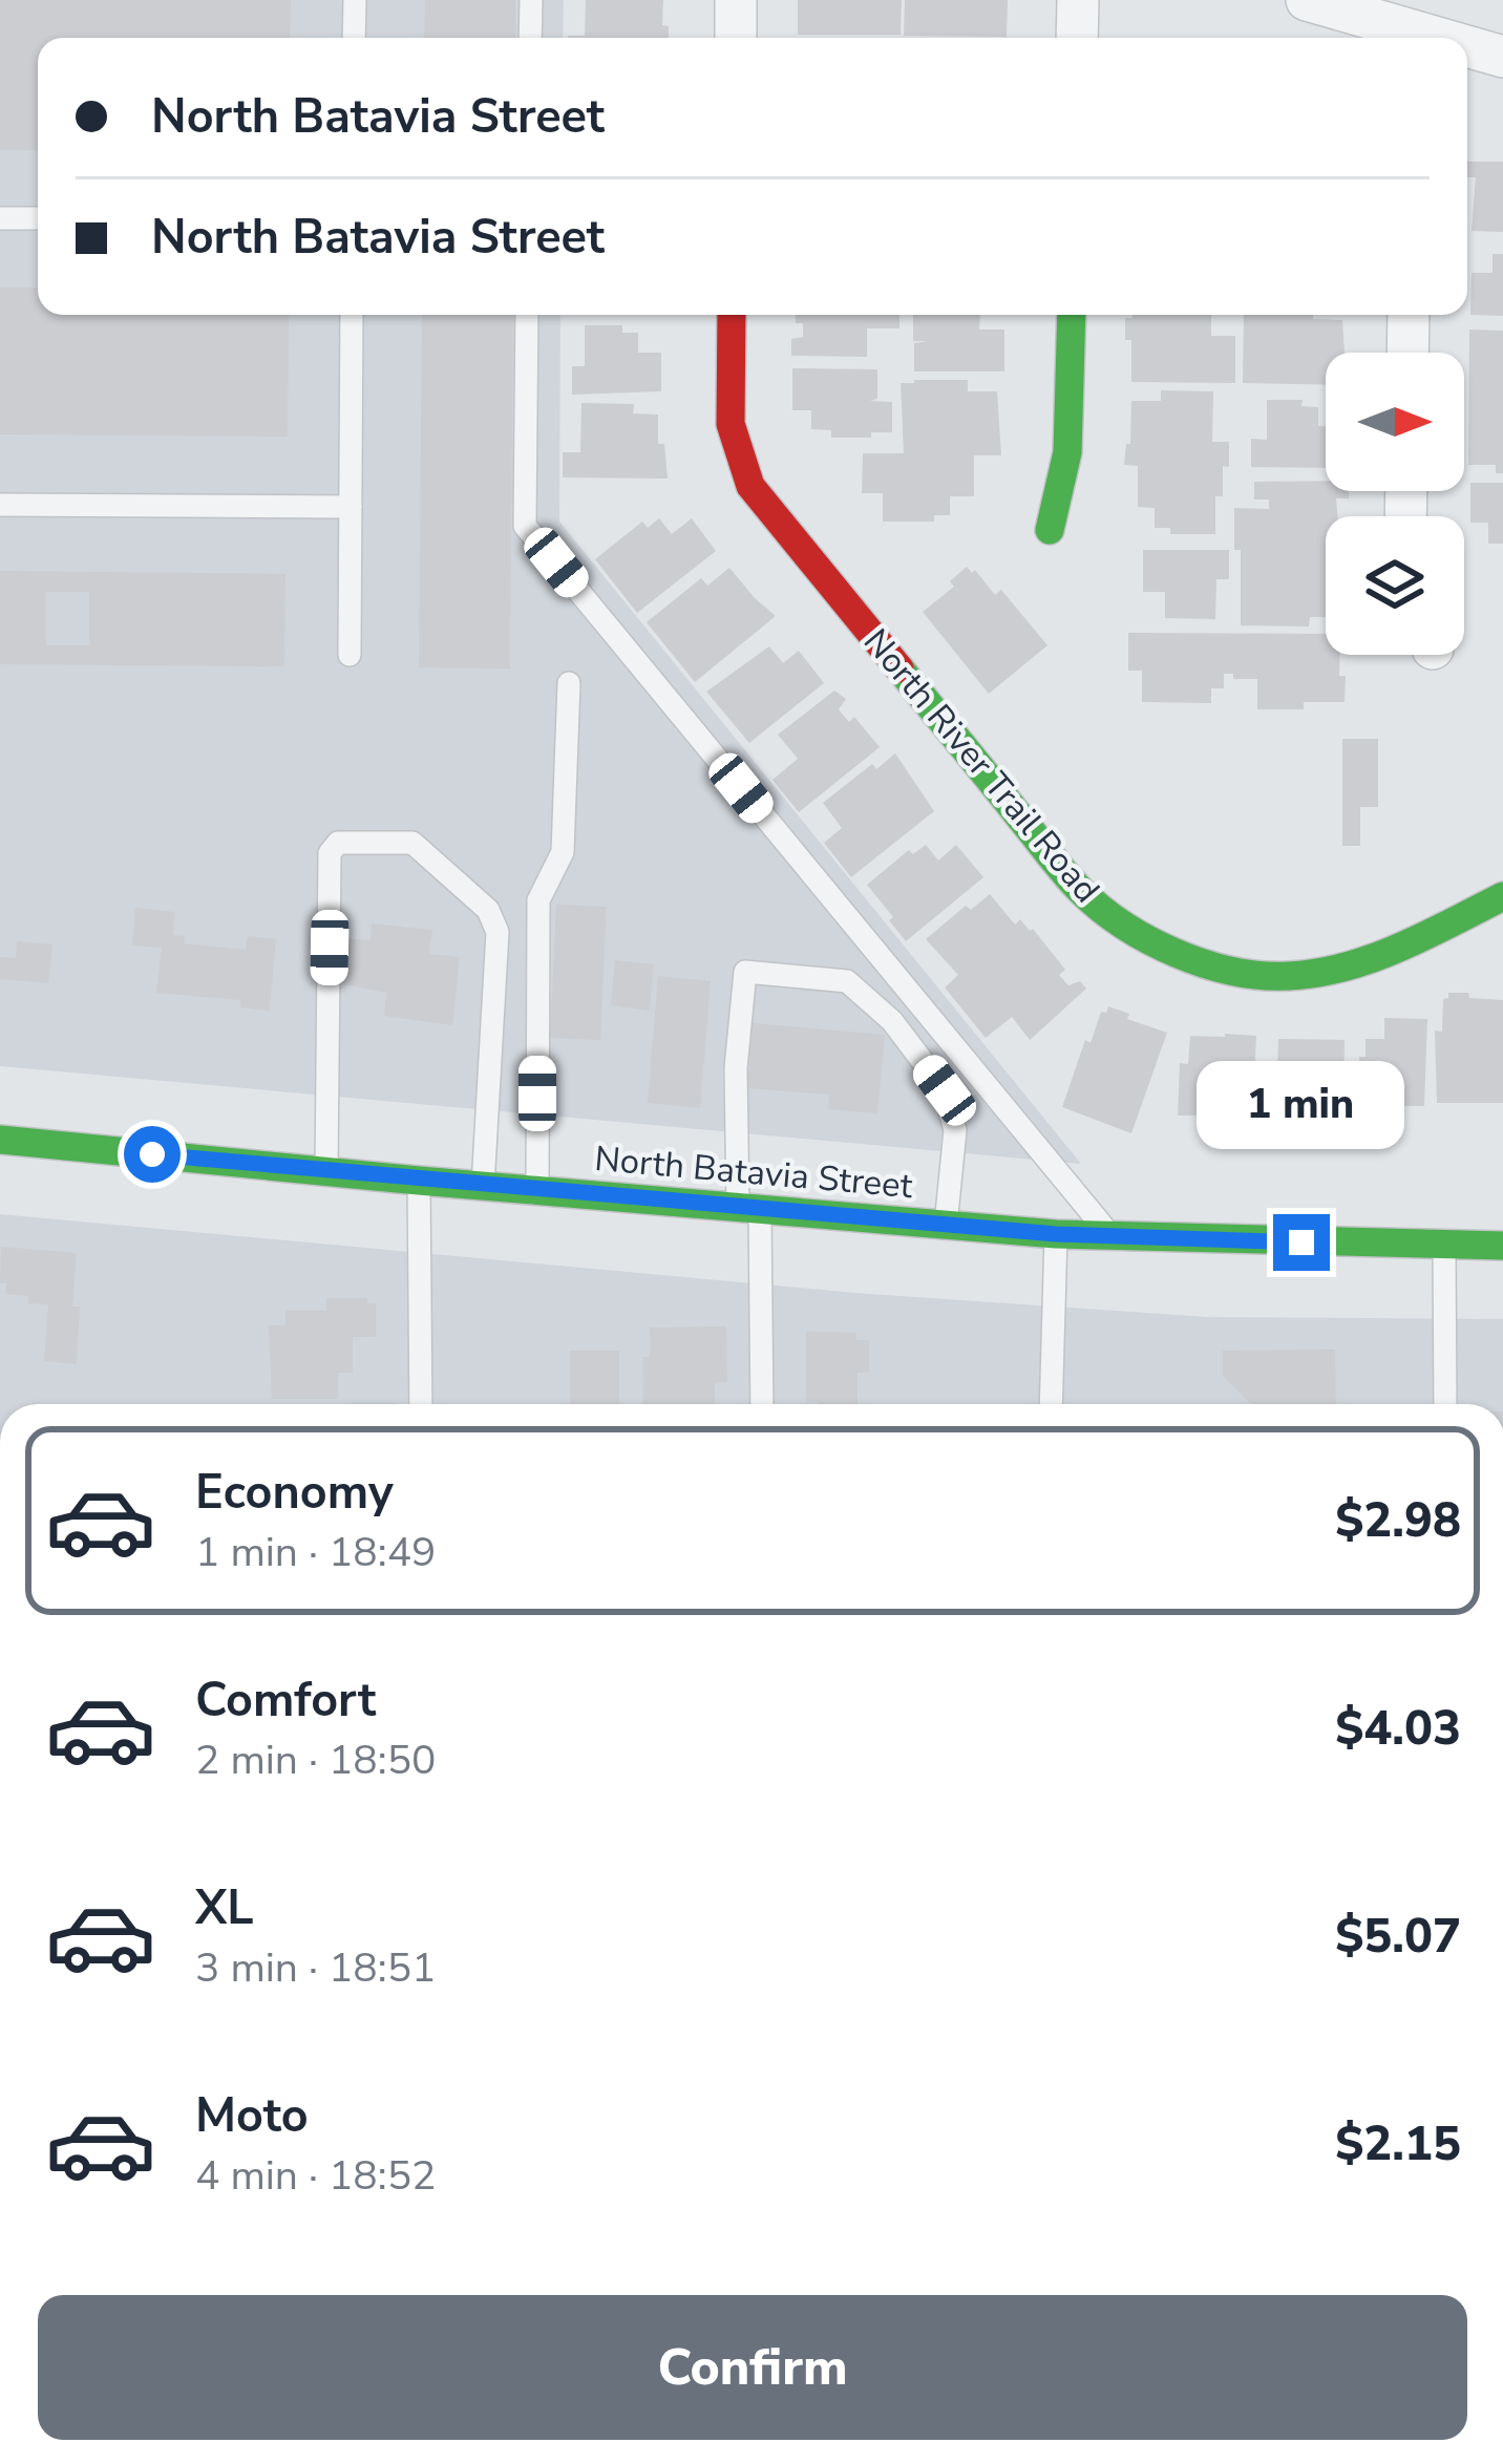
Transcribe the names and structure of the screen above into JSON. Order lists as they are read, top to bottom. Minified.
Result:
{"streets":{"main road":["North River Trail Road","North Batavia Street"]},"north":"right","page":{"banner":["North Batavia Street","North Batavia Street"],"bubble":"1 min","list":[{"name":"Economy","note":"1 min · 18:49","value":"$2.98"},{"name":"Comfort","note":"2 min · 18:50","value":"$4.03"},{"name":"XL","note":"3 min · 18:51","value":"$5.07"},{"name":"Moto","note":"4 min · 18:52","value":"$2.15"}],"buttons":"Confirm"}}
